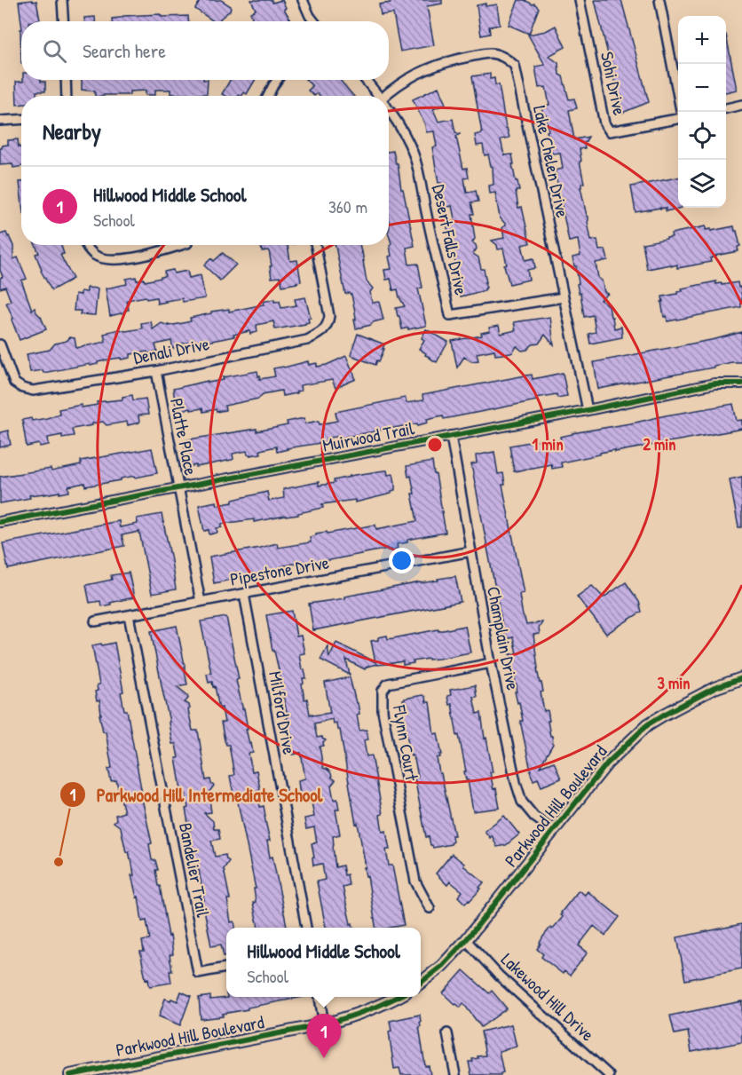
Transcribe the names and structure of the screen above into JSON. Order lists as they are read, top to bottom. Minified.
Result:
{"streets":{"street":["Sohi Drive","Lake Chelen Drive","Desert Falls Drive","Denali Drive","Platte Place","Muirwood Trail","Pipestone Drive","Champlain Drive","Milford Drive","Flynn Court","Parkwood Hill Boulevard","Bandelier Trail","Lakewood Hill Drive"]},"crossings":[["Lake Chelen Drive","Desert Falls Drive"],["Lake Chelen Drive","Muirwood Trail"],["Denali Drive","Platte Place"],["Platte Place","Muirwood Trail"],["Platte Place","Pipestone Drive"],["Muirwood Trail","Champlain Drive"],["Pipestone Drive","Champlain Drive"],["Pipestone Drive","Milford Drive"],["Pipestone Drive","Bandelier Trail"],["Champlain Drive","Flynn Court"],["Champlain Drive","Parkwood Hill Boulevard"],["Parkwood Hill Boulevard","Lakewood Hill Drive"]],"places":["Parkwood Hill Intermediate School"],"page":{"map_buttons":["+","−"],"search":"Search here","heading":"Nearby","list":[{"mark":"1","name":"Hillwood Middle School","note":"School","value":"360 m"}],"popup":["Hillwood Middle School","School"],"pins":"1"},"rings":["1 min","2 min","3 min"]}
